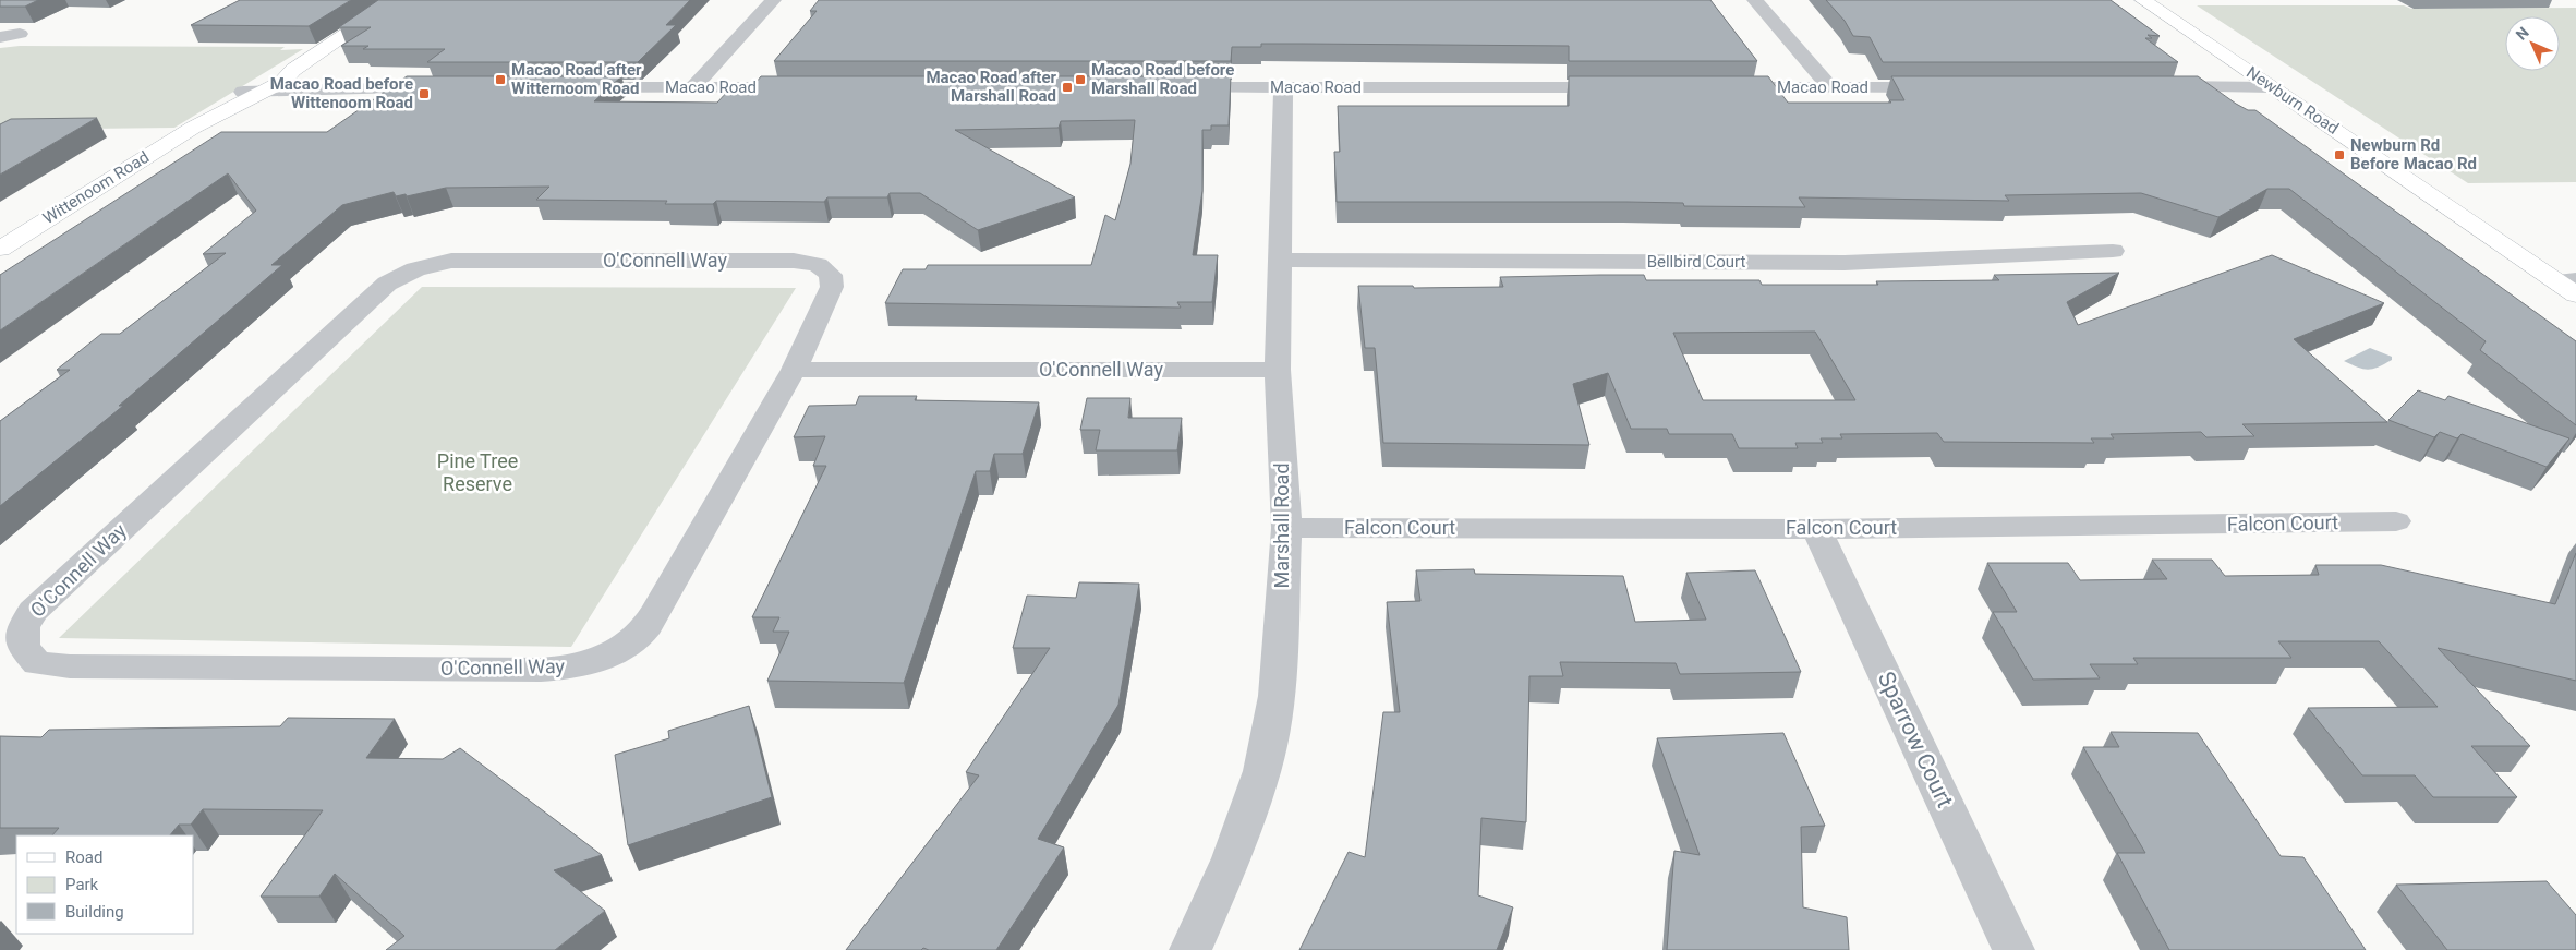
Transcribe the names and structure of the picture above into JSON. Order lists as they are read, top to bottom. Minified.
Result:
{"streets":{"street":["Macao Road","Newburn Road","Wittenoom Road","O'Connell Way","Bellbird Court","Falcon Court","Marshall Road","Sparrow Court"]},"crossings":[["Macao Road","Marshall Road"],["O'Connell Way","Marshall Road"],["Bellbird Court","Marshall Road"],["Falcon Court","Marshall Road"],["Falcon Court","Sparrow Court"]],"parks":["Pine Tree Reserve"],"places":{"transit":["Macao Road after Witternoom Road","Macao Road before Marshall Road","Macao Road after Marshall Road","Macao Road before Wittenoom Road","Newburn Rd Before Macao Rd"]},"legend":["Road","Park","Building"],"north":"top left"}
